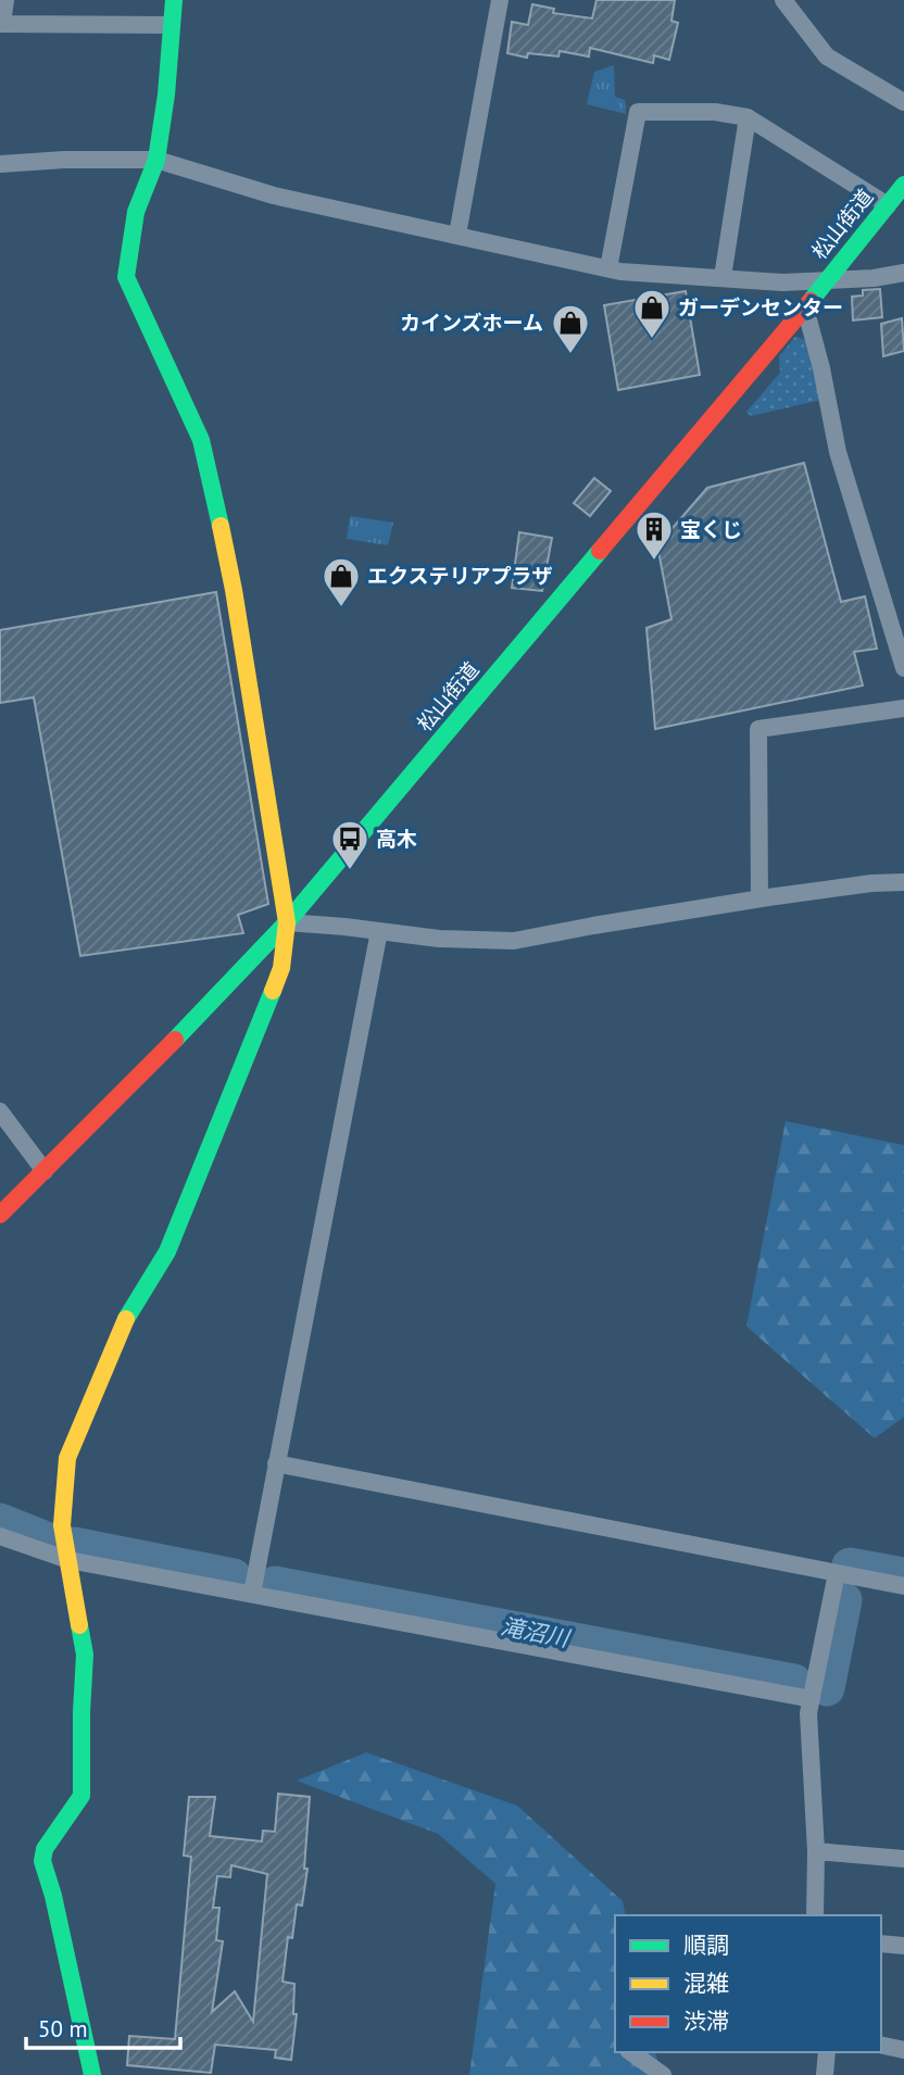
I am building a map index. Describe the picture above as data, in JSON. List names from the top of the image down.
{
  "streets": {
    "street": ["松山街道"]
  },
  "water": ["滝沼川"],
  "places": {
    "shop": ["ガーデンセンター", "カインズホーム", "エクステリアプラザ"],
    "building": ["宝くじ"],
    "bus stop": ["高木"]
  },
  "legend": ["順調", "混雑", "渋滞"],
  "scale_bar": "50 m"
}
